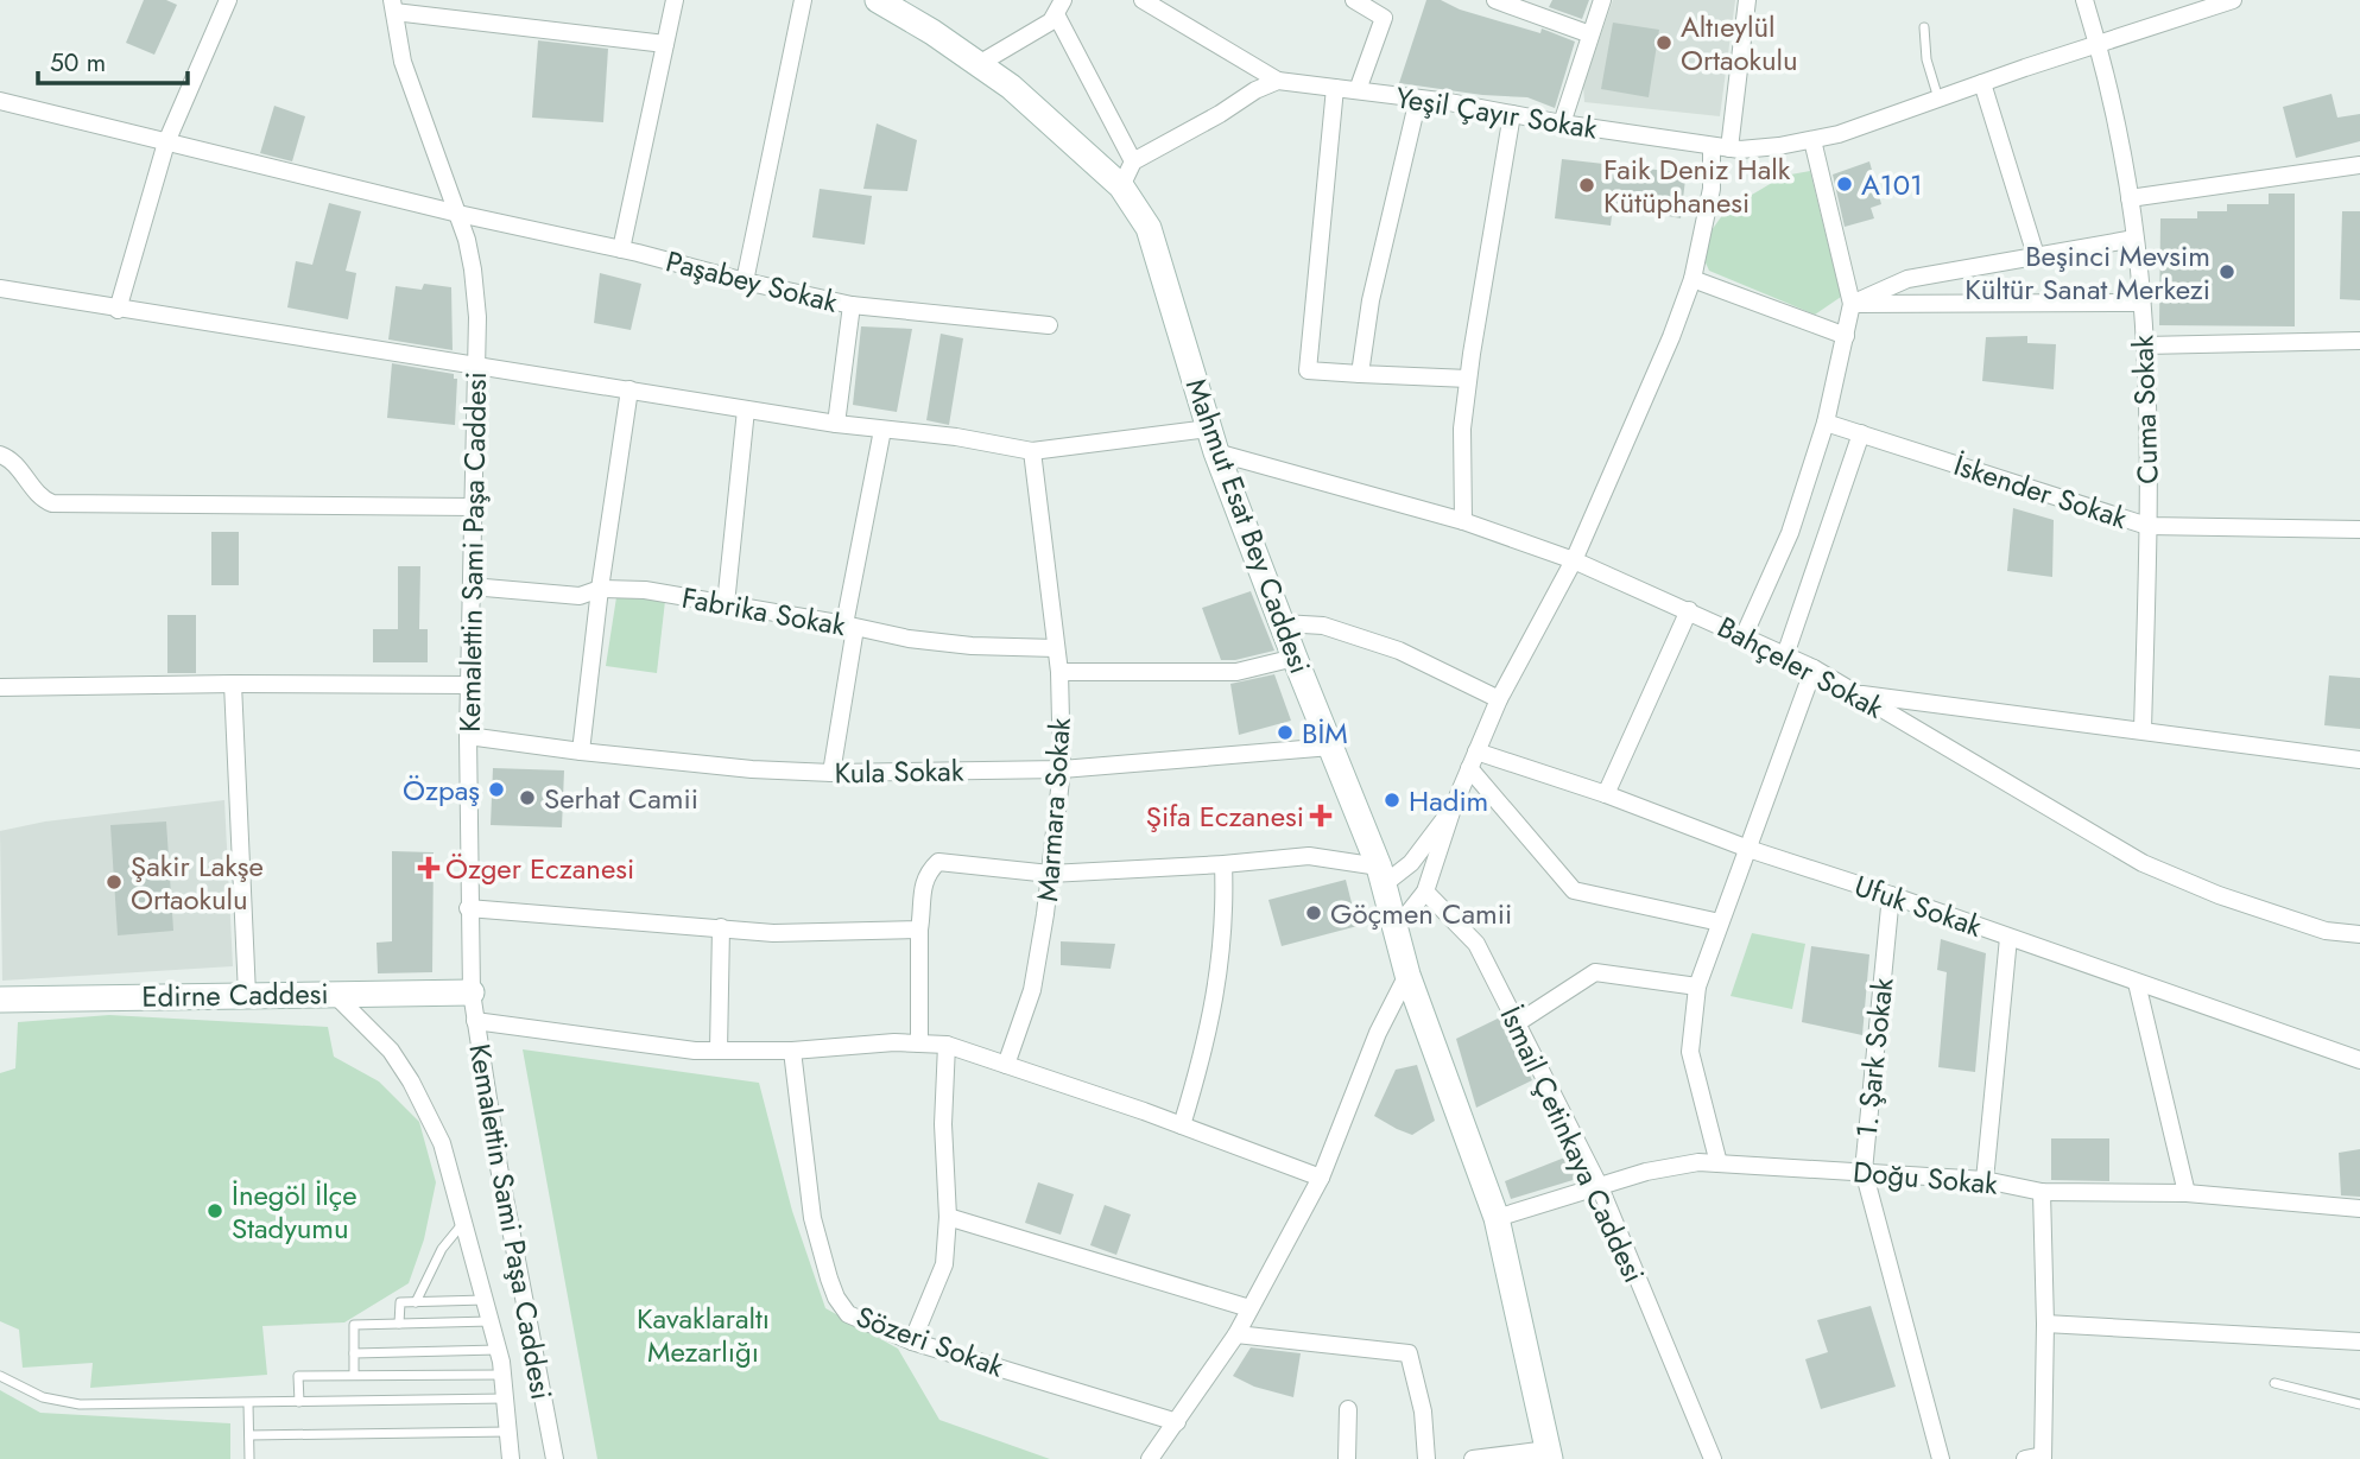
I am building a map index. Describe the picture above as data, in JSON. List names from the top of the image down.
{
  "streets": {
    "street": [
      "Yeşil Çayır Sokak",
      "Paşabey Sokak",
      "Cuma Sokak",
      "İskender Sokak",
      "Mahmut Esat Bey Caddesi",
      "Kemalettin Sami Paşa Caddesi",
      "Fabrika Sokak",
      "Bahçeler Sokak",
      "Kula Sokak",
      "Marmara Sokak",
      "Ufuk Sokak",
      "Edirne Caddesi",
      "1. Şark Sokak",
      "İsmail Çetinkaya Caddesi",
      "Doğu Sokak",
      "Sözeri Sokak"
    ]
  },
  "crossings": [
    ["Yeşil Çayır Sokak", "Cuma Sokak"],
    ["Paşabey Sokak", "Kemalettin Sami Paşa Caddesi"],
    ["Cuma Sokak", "İskender Sokak"],
    ["Mahmut Esat Bey Caddesi", "Bahçeler Sokak"],
    ["Mahmut Esat Bey Caddesi", "Kula Sokak"],
    ["Mahmut Esat Bey Caddesi", "Doğu Sokak"],
    ["Kemalettin Sami Paşa Caddesi", "Fabrika Sokak"],
    ["Kemalettin Sami Paşa Caddesi", "Kula Sokak"],
    ["Kemalettin Sami Paşa Caddesi", "Edirne Caddesi"],
    ["Fabrika Sokak", "Marmara Sokak"],
    ["Kula Sokak", "Marmara Sokak"],
    ["Ufuk Sokak", "1. Şark Sokak"],
    ["1. Şark Sokak", "Doğu Sokak"],
    ["İsmail Çetinkaya Caddesi", "Doğu Sokak"]
  ],
  "parks": ["Kavaklaraltı Mezarlığı"],
  "places": {
    "other": [
      "Altıeylül Ortaokulu",
      "A101",
      "Faik Deniz Halk Kütüphanesi",
      "Beşinci Mevsim Kültür Sanat Merkezi",
      "BİM",
      "Özpaş",
      "Serhat Camii",
      "Hadim",
      "Şakir Lakşe Ortaokulu",
      "Göçmen Camii",
      "İnegöl İlçe Stadyumu"
    ],
    "health": ["Şifa Eczanesi", "Özger Eczanesi"]
  },
  "scale_bar": "50 m"
}
